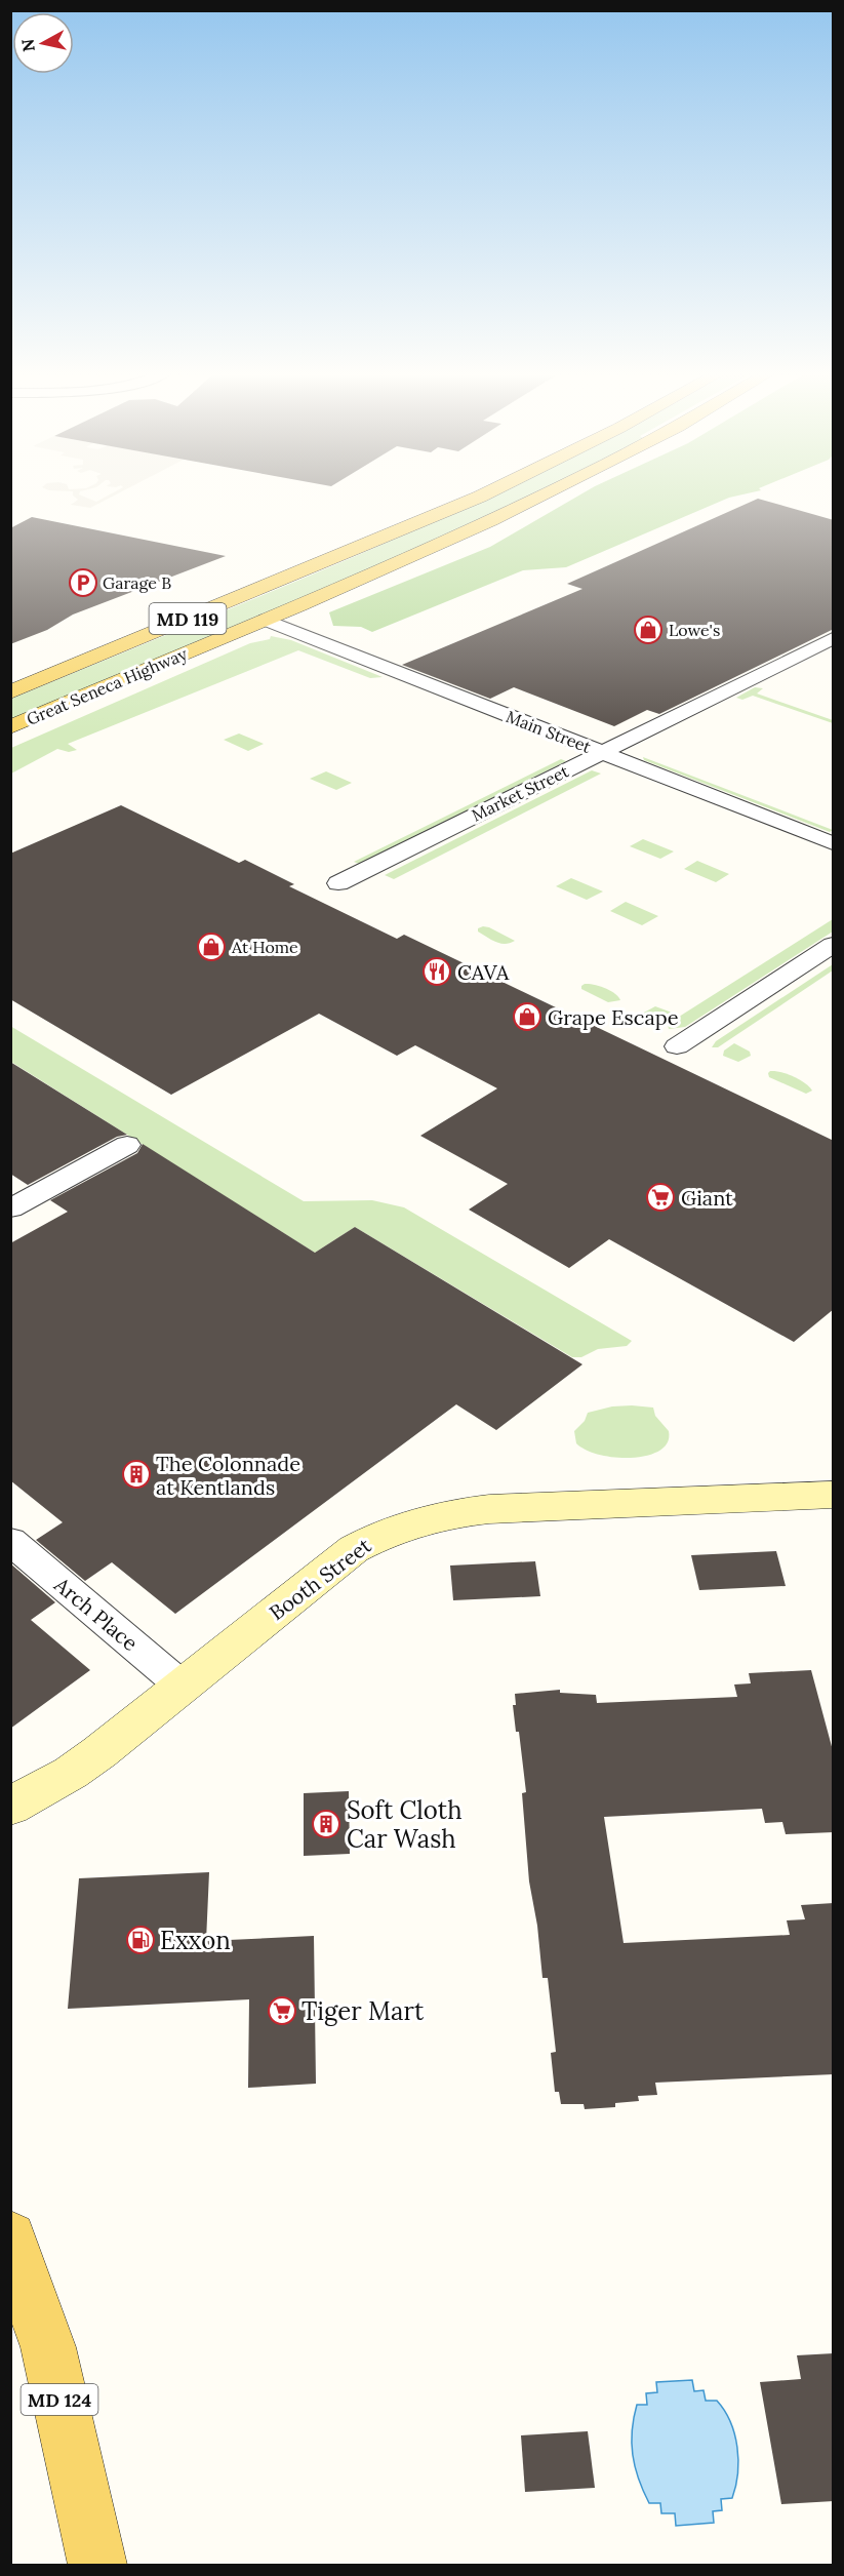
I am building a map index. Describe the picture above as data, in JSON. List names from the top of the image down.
{
  "streets": {
    "main road": ["MD 119", "Great Seneca Highway", "MD 124"],
    "street": [
      "Main Street",
      "Market Street",
      "Booth Street",
      "Arch Place"
    ]
  },
  "crossings": [
    ["Great Seneca Highway", "Main Street"],
    ["Main Street", "Market Street"],
    ["Booth Street", "Arch Place"]
  ],
  "places": {
    "parking": ["Garage B"],
    "shop": ["Lowe's", "At Home", "Grape Escape"],
    "restaurant": ["CAVA"],
    "supermarket": ["Giant", "Tiger Mart"],
    "building": ["The Colonnade at Kentlands", "Soft Cloth Car Wash"],
    "fuel station": ["Exxon"]
  },
  "north": "left"
}
